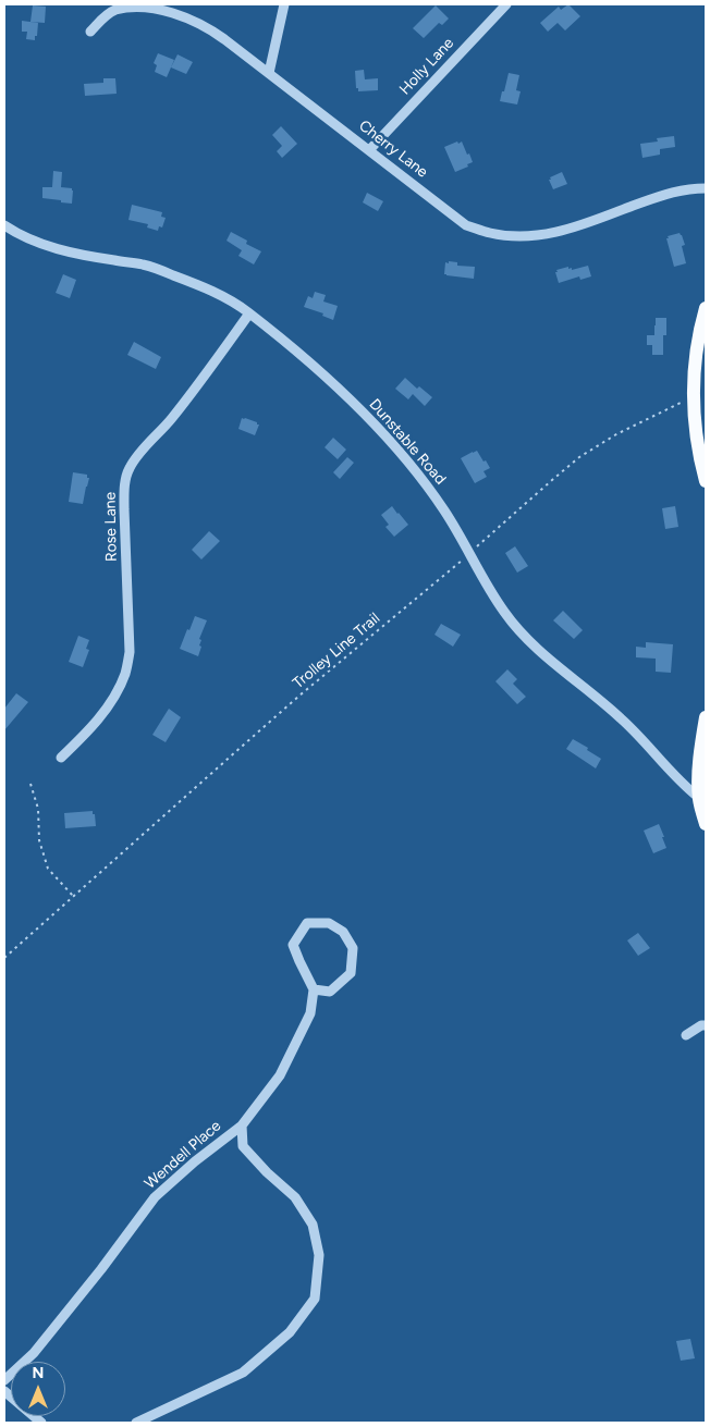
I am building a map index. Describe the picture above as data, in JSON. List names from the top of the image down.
{
  "streets": {
    "street": [
      "Holly Lane",
      "Cherry Lane",
      "Dunstable Road",
      "Rose Lane",
      "Wendell Place"
    ],
    "path": ["Trolley Line Trail"]
  },
  "crossings": [
    ["Holly Lane", "Cherry Lane"],
    ["Dunstable Road", "Rose Lane"],
    ["Dunstable Road", "Trolley Line Trail"]
  ],
  "north": "top"
}
